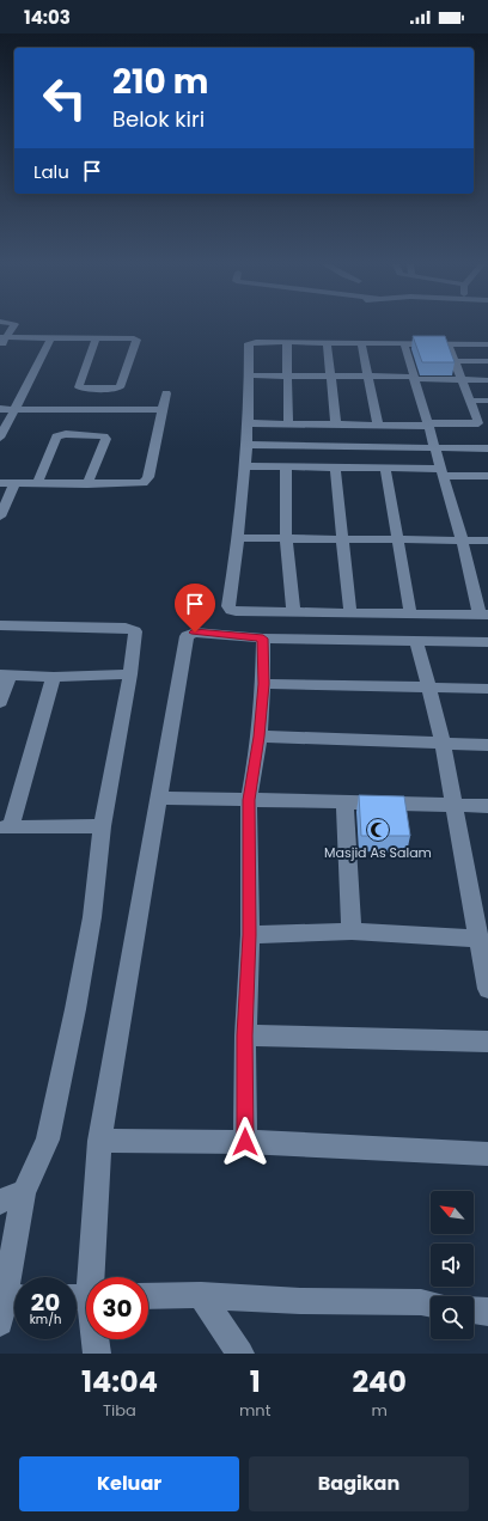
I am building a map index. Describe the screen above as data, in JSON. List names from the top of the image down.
{
  "places": {
    "mosque": ["Masjid As Salam"]
  },
  "north": "top left",
  "page": {
    "status": "14:03",
    "turn": ["210 m", "Belok kiri"],
    "then": "Lalu",
    "speed": "20 km/h",
    "limit": "30",
    "eta": [
      "14:04",
      "Tiba",
      "1",
      "mnt",
      "240",
      "m"
    ],
    "buttons": ["Keluar", "Bagikan"]
  }
}
